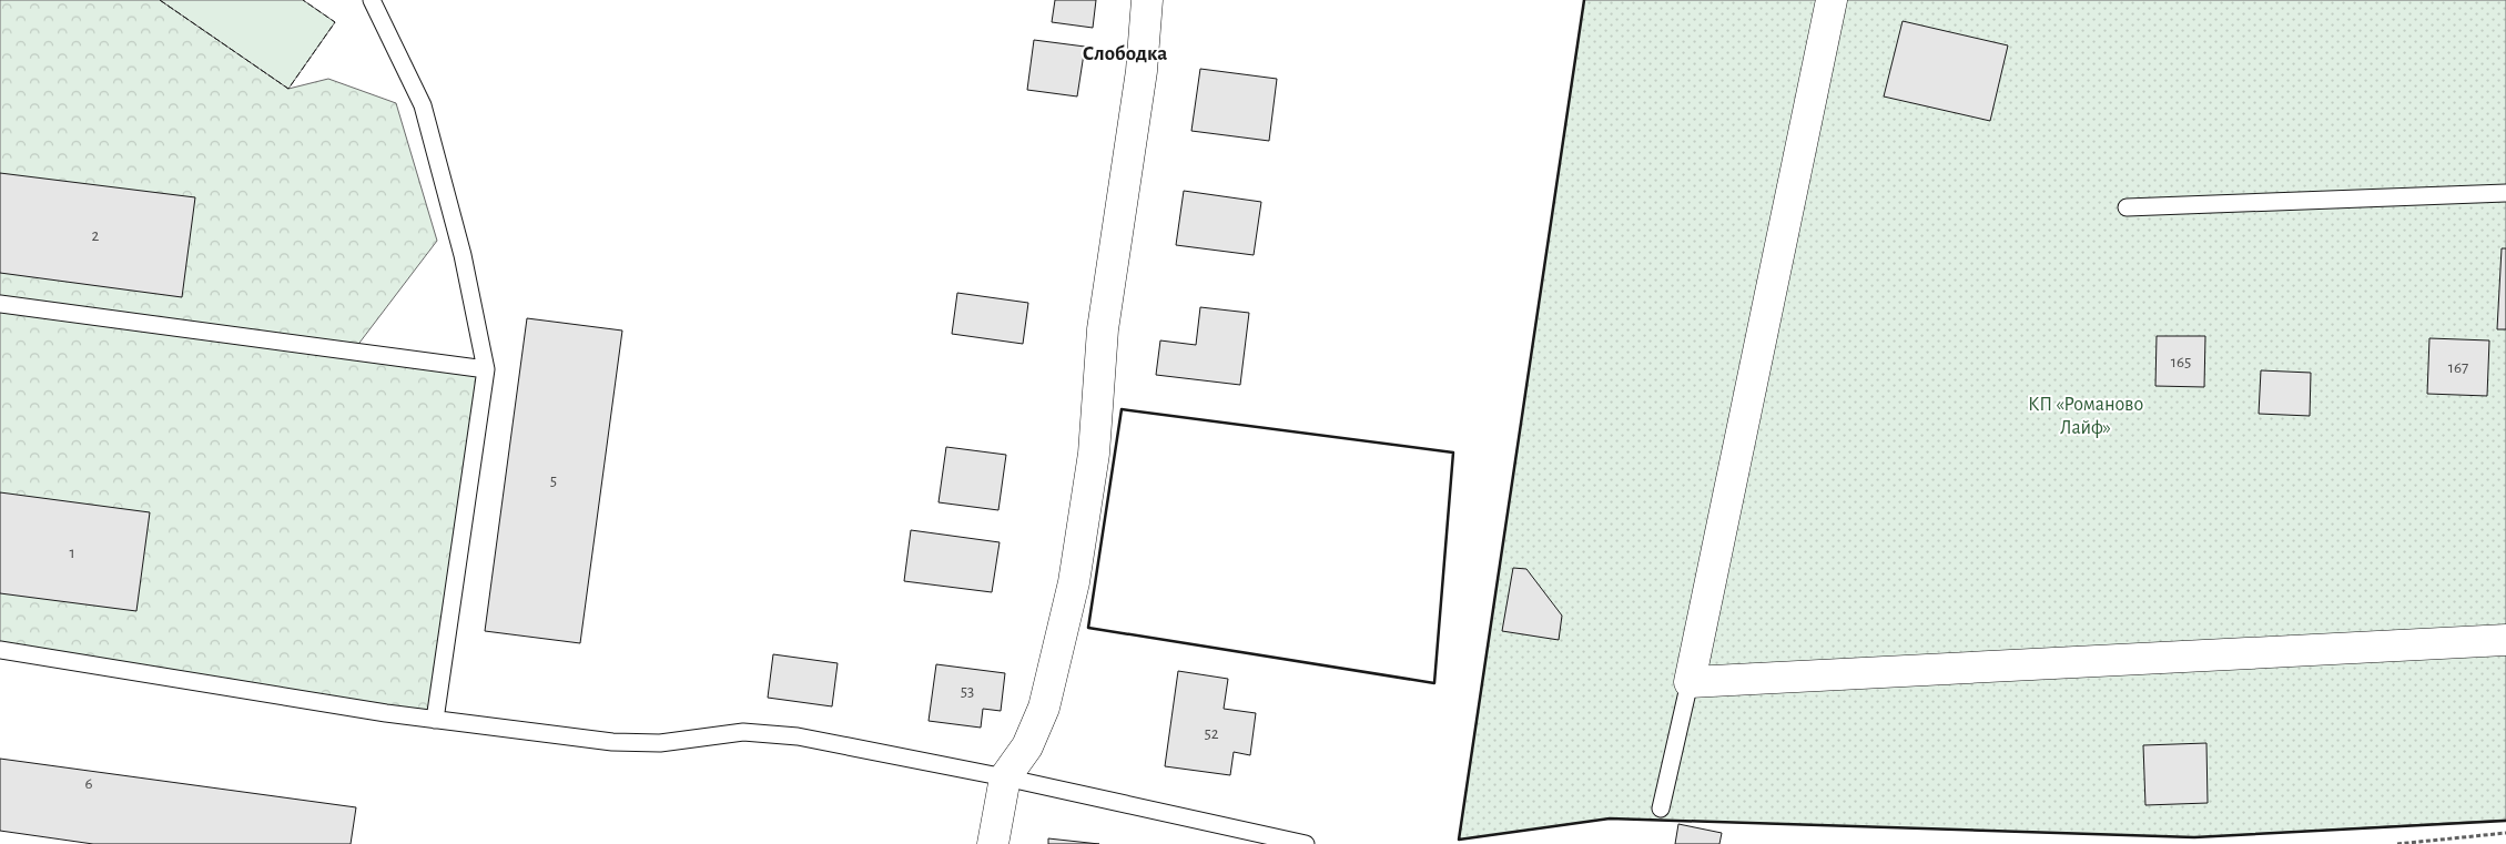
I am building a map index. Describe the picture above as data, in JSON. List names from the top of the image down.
{
  "districts": ["Слободка"],
  "parks": ["КП «Романово Лайф»"],
  "house_numbers": [
    "2",
    "165",
    "167",
    "5",
    "1",
    "53",
    "52",
    "6"
  ]
}
